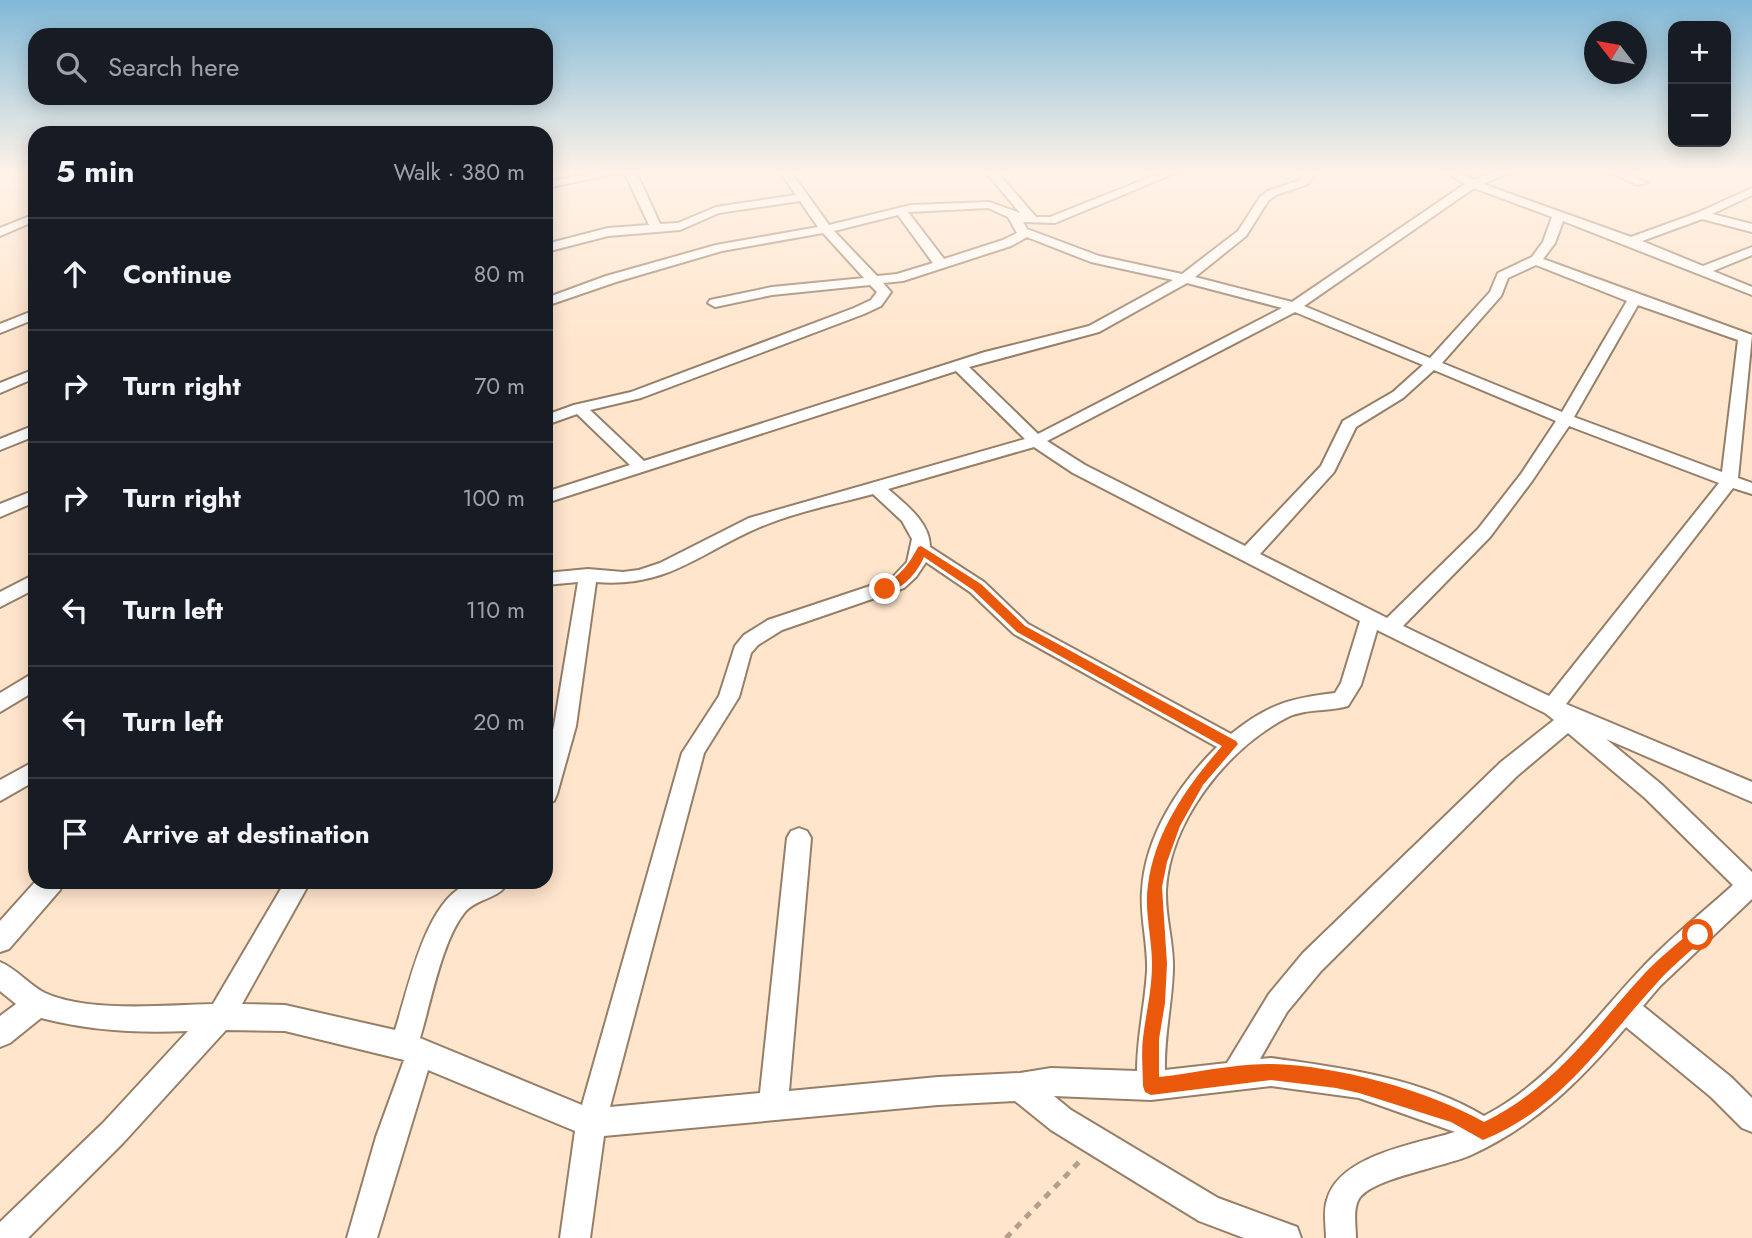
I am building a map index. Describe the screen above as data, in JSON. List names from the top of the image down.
{
  "north": "top left",
  "page": {
    "map_buttons": ["+", "−"],
    "search": "Search here",
    "heading": ["5 min", "Walk · 380 m"],
    "list": [
      ["Continue", "80 m"],
      ["Turn right", "70 m"],
      ["Turn right", "100 m"],
      ["Turn left", "110 m"],
      ["Turn left", "20 m"],
      "Arrive at destination"
    ]
  }
}
